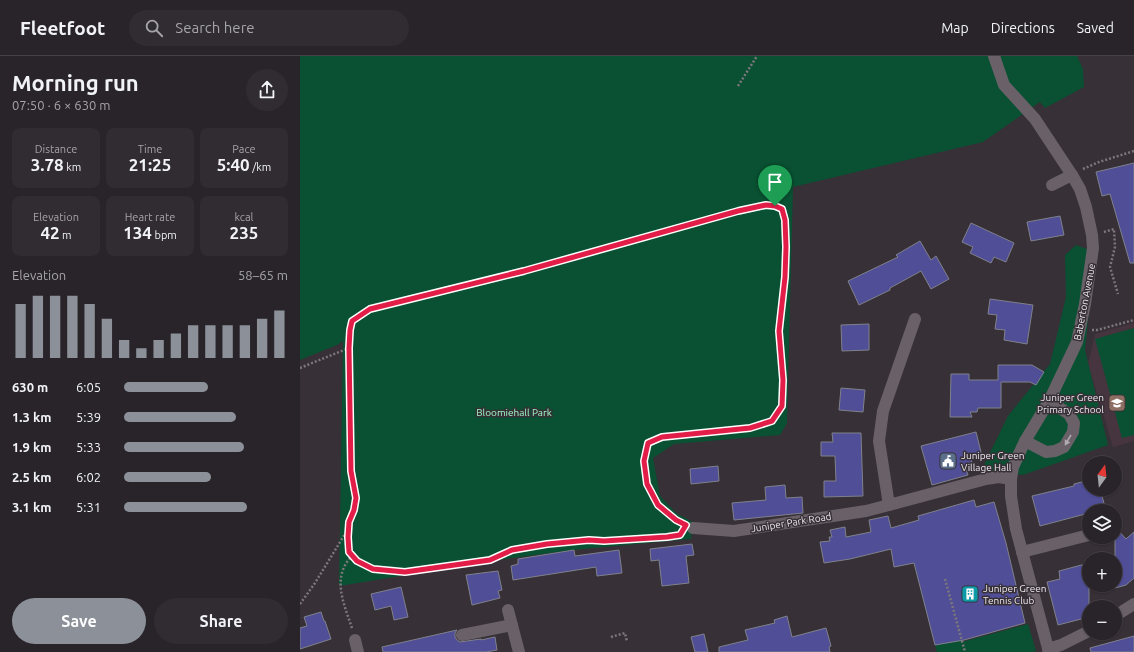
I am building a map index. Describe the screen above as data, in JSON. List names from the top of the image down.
{
  "streets": {
    "street": ["Baberton Avenue", "Juniper Park Road"]
  },
  "crossings": [
    ["Baberton Avenue", "Juniper Park Road"]
  ],
  "parks": ["Bloomiehall Park"],
  "places": {
    "school or university": ["Juniper Green Primary School"],
    "public building": ["Juniper Green Village Hall"],
    "building": ["Juniper Green Tennis Club"]
  },
  "north": "top",
  "page": {
    "header": "Fleetfoot",
    "search": "Search here",
    "nav": ["Map", "Directions", "Saved"],
    "heading": ["Morning run", "07:50 · 6 × 630 m"],
    "stats": [
      ["Distance", "3.78 km"],
      ["Time", "21:25"],
      ["Pace", "5:40 /km"],
      ["Elevation", "42 m"],
      ["Heart rate", "134 bpm"],
      ["kcal", "235"]
    ],
    "chart": ["Elevation", "58–65 m"],
    "list": [
      {
        "name": "630 m",
        "note": "6:05"
      },
      {
        "name": "1.3 km",
        "note": "5:39"
      },
      {
        "name": "1.9 km",
        "note": "5:33"
      },
      {
        "name": "2.5 km",
        "note": "6:02"
      },
      {
        "name": "3.1 km",
        "note": "5:31"
      }
    ],
    "map_buttons": ["+", "−"],
    "buttons": ["Save", "Share"]
  }
}
